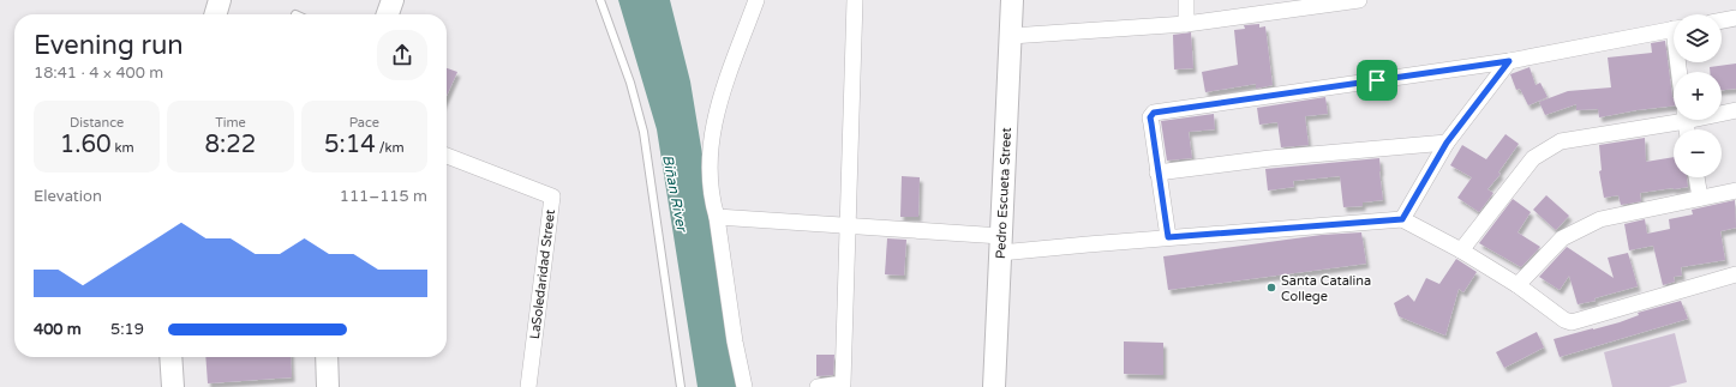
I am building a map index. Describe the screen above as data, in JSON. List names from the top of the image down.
{
  "streets": {
    "street": ["Pedro Escueta Street", "LaSoledaridad Street"]
  },
  "water": ["Biñan River"],
  "places": ["Santa Catalina College"],
  "page": {
    "map_buttons": ["+", "−"],
    "heading": ["Evening run", "18:41 · 4 × 400 m"],
    "stats": [
      ["Distance", "1.60 km"],
      ["Time", "8:22"],
      ["Pace", "5:14 /km"]
    ],
    "chart": ["Elevation", "111–115 m"],
    "list": [
      {
        "name": "400 m",
        "note": "5:19"
      }
    ]
  }
}
